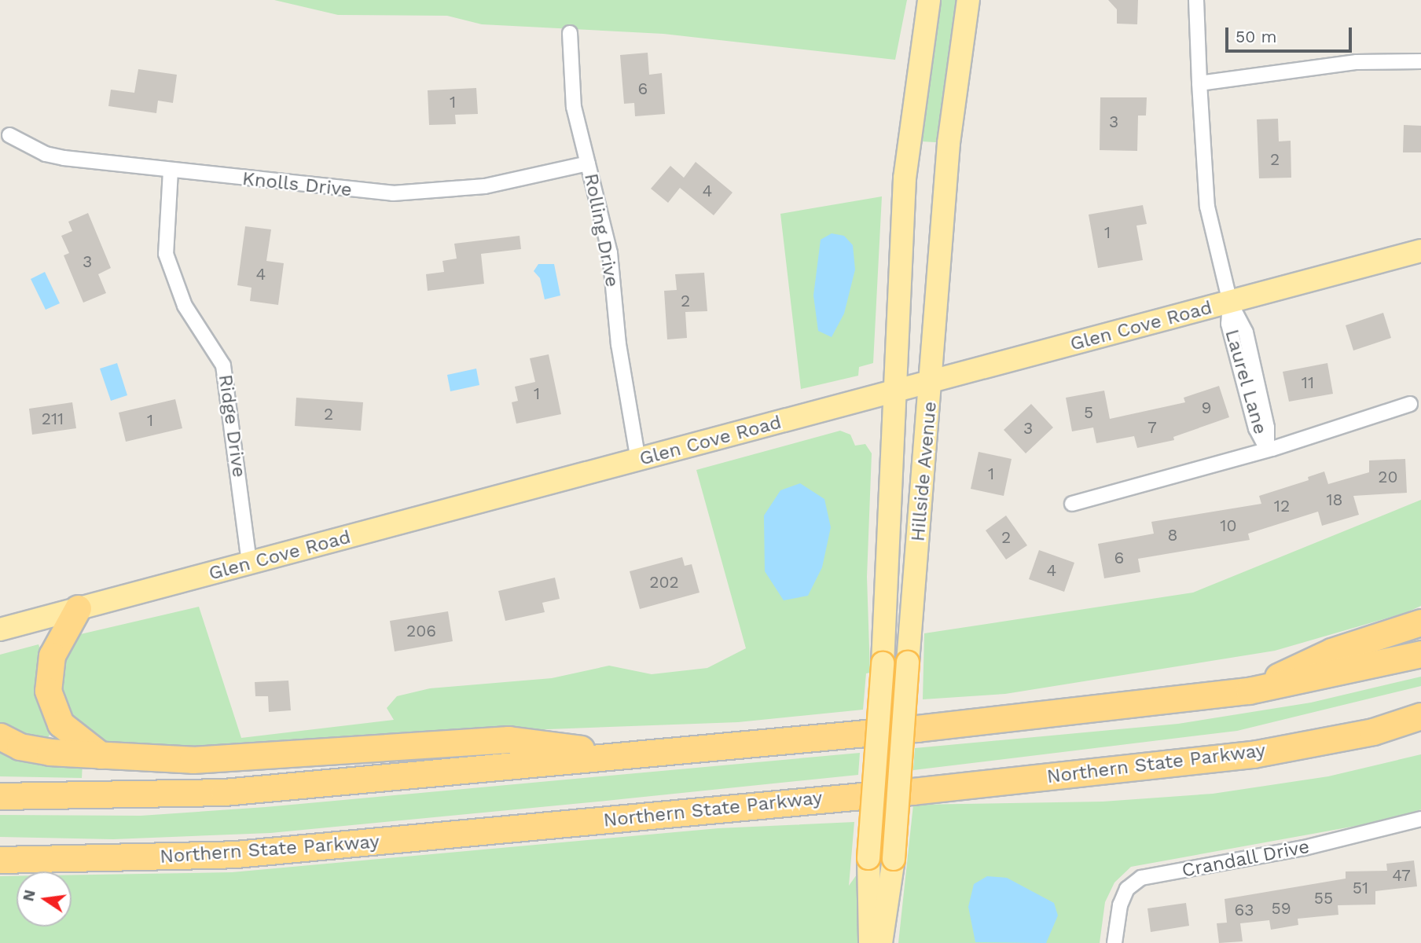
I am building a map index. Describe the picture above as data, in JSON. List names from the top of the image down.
{
  "streets": {
    "highway": ["Northern State Parkway"],
    "main road": ["Glen Cove Road", "Hillside Avenue"],
    "street": [
      "Knolls Drive",
      "Rolling Drive",
      "Laurel Lane",
      "Ridge Drive",
      "Crandall Drive"
    ]
  },
  "crossings": [
    ["Knolls Drive", "Rolling Drive"],
    ["Knolls Drive", "Ridge Drive"],
    ["Rolling Drive", "Glen Cove Road"],
    ["Glen Cove Road", "Laurel Lane"],
    ["Glen Cove Road", "Ridge Drive"],
    ["Glen Cove Road", "Hillside Avenue"]
  ],
  "house_numbers": [
    "6",
    "1",
    "3",
    "2",
    "4",
    "1",
    "3",
    "4",
    "2",
    "11",
    "1",
    "9",
    "5",
    "2",
    "211",
    "1",
    "7",
    "3",
    "1",
    "20",
    "18",
    "12",
    "10",
    "8",
    "2",
    "6",
    "4",
    "202",
    "206",
    "47",
    "51",
    "55",
    "59",
    "63"
  ],
  "scale_bar": "50 m",
  "north": "left"
}
